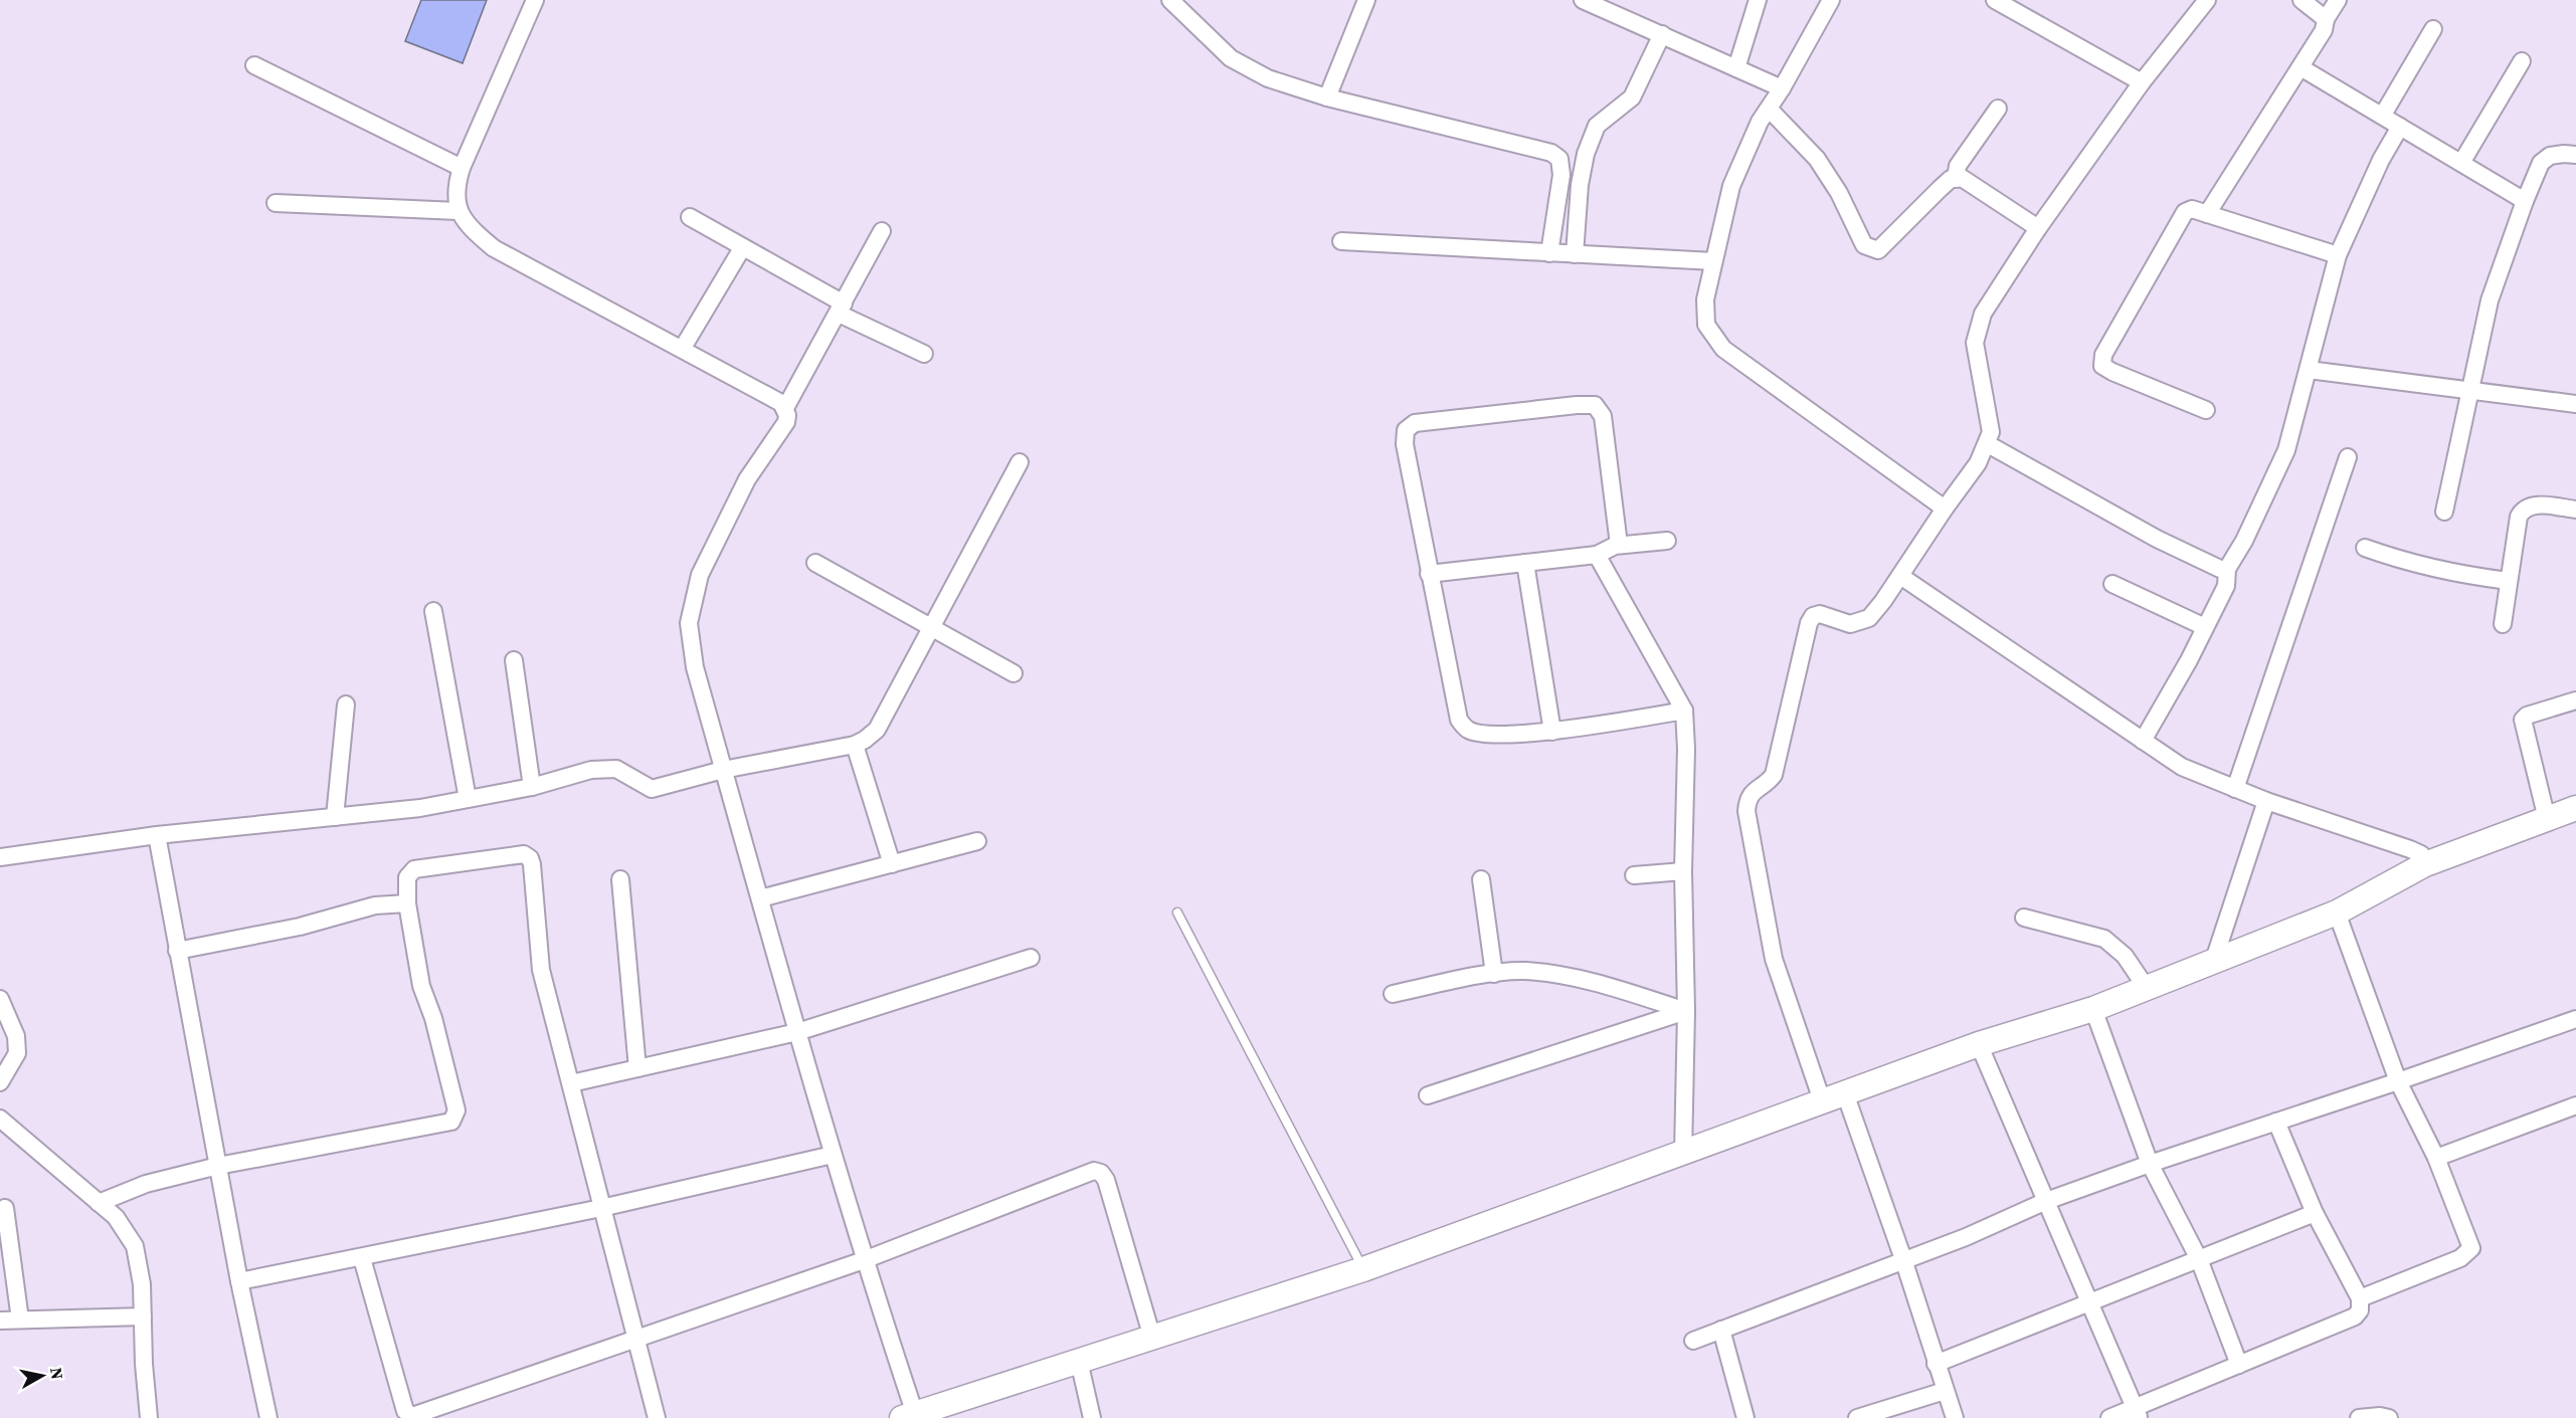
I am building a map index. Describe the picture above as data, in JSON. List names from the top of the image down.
{
  "north": "right"
}
